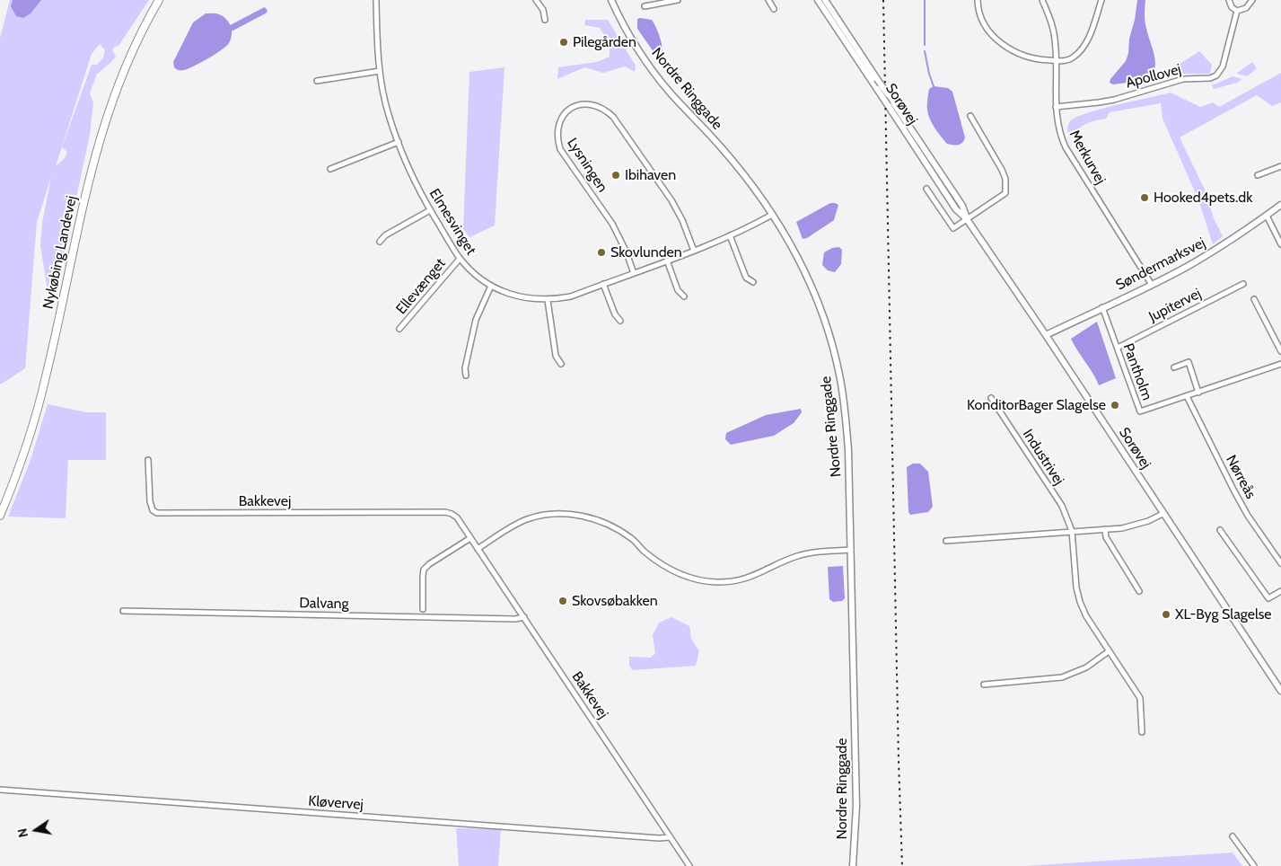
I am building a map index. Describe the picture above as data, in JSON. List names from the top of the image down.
{
  "streets": {
    "main road": ["Nykøbing Landevej"],
    "street": [
      "Apollovej",
      "Nordre Ringgade",
      "Sorøvej",
      "Merkurvej",
      "Lysningen",
      "Elmesvinget",
      "Søndermarksvej",
      "Ellevænget",
      "Jupitervej",
      "Pantholm",
      "Industrivej",
      "Nørreås",
      "Bakkevej",
      "Dalvang",
      "Kløvervej"
    ]
  },
  "crossings": [
    ["Apollovej", "Merkurvej"],
    ["Nordre Ringgade", "Elmesvinget"],
    ["Sorøvej", "Søndermarksvej"],
    ["Merkurvej", "Søndermarksvej"],
    ["Lysningen", "Elmesvinget"],
    ["Elmesvinget", "Ellevænget"],
    ["Søndermarksvej", "Pantholm"],
    ["Jupitervej", "Pantholm"],
    ["Pantholm", "Nørreås"],
    ["Bakkevej", "Dalvang"],
    ["Bakkevej", "Kløvervej"]
  ],
  "places": [
    "Pilegården",
    "Ibihaven",
    "Hooked4pets.dk",
    "Skovlunden",
    "KonditorBager Slagelse",
    "Skovsøbakken",
    "XL-Byg Slagelse"
  ],
  "north": "left"
}
